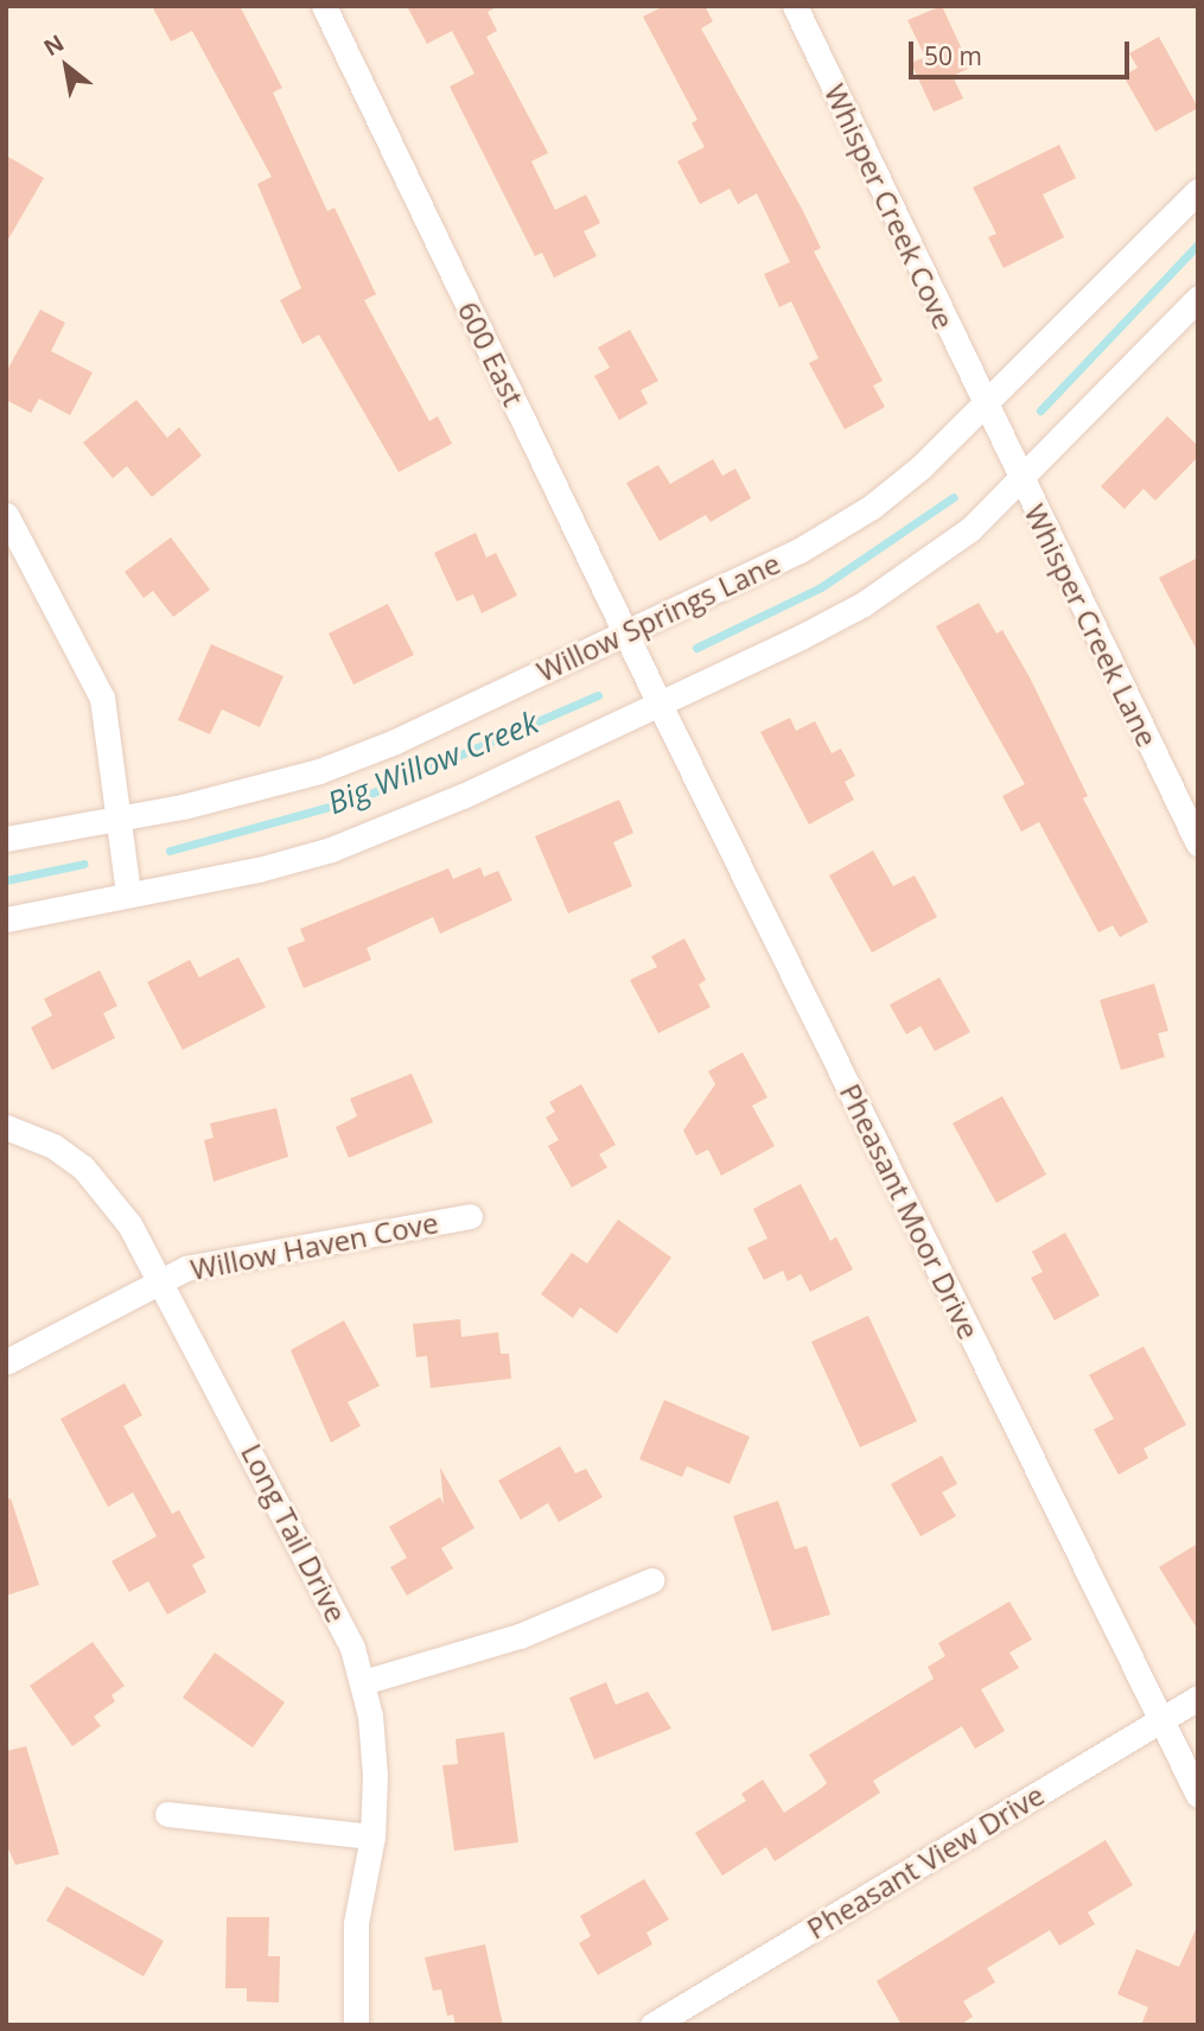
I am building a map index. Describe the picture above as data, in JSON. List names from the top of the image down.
{
  "streets": {
    "street": [
      "Whisper Creek Cove",
      "600 East",
      "Willow Springs Lane",
      "Whisper Creek Lane",
      "Pheasant Moor Drive",
      "Willow Haven Cove",
      "Long Tail Drive",
      "Pheasant View Drive"
    ]
  },
  "crossings": [
    ["Whisper Creek Cove", "Willow Springs Lane"],
    ["Whisper Creek Cove", "Whisper Creek Lane"],
    ["600 East", "Willow Springs Lane"],
    ["600 East", "Pheasant Moor Drive"],
    ["Willow Springs Lane", "Whisper Creek Lane"],
    ["Pheasant Moor Drive", "Pheasant View Drive"],
    ["Willow Haven Cove", "Long Tail Drive"]
  ],
  "water": ["Big Willow Creek"],
  "scale_bar": "50 m",
  "north": "top left"
}
